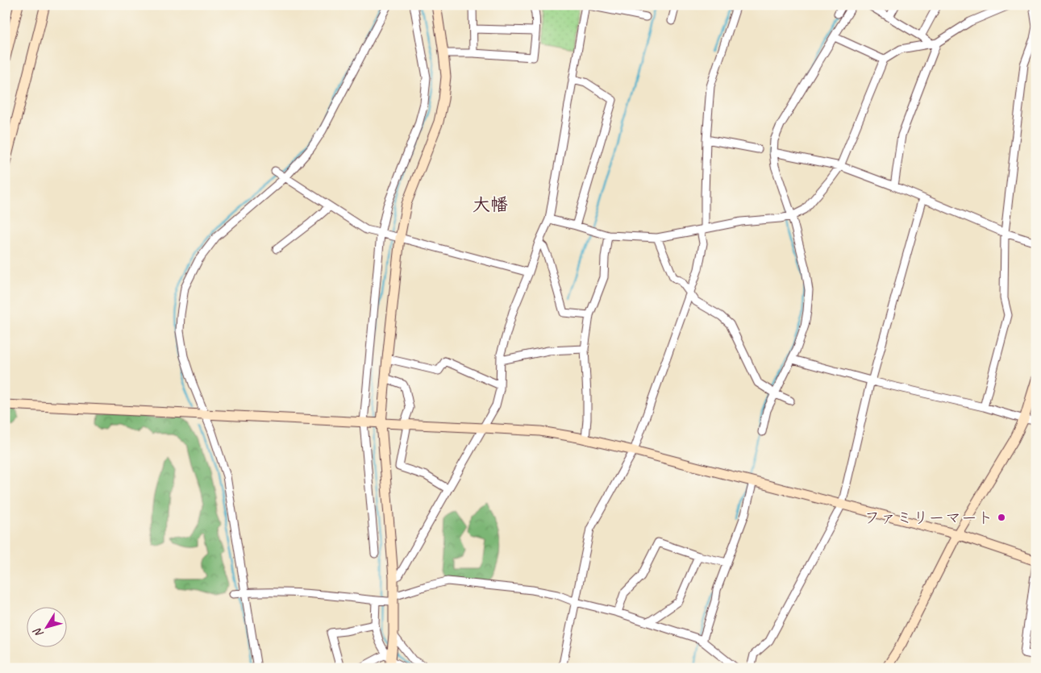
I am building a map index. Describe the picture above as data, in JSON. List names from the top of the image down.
{
  "districts": ["大幡"],
  "places": ["ファミリーマート"],
  "north": "bottom left"
}
